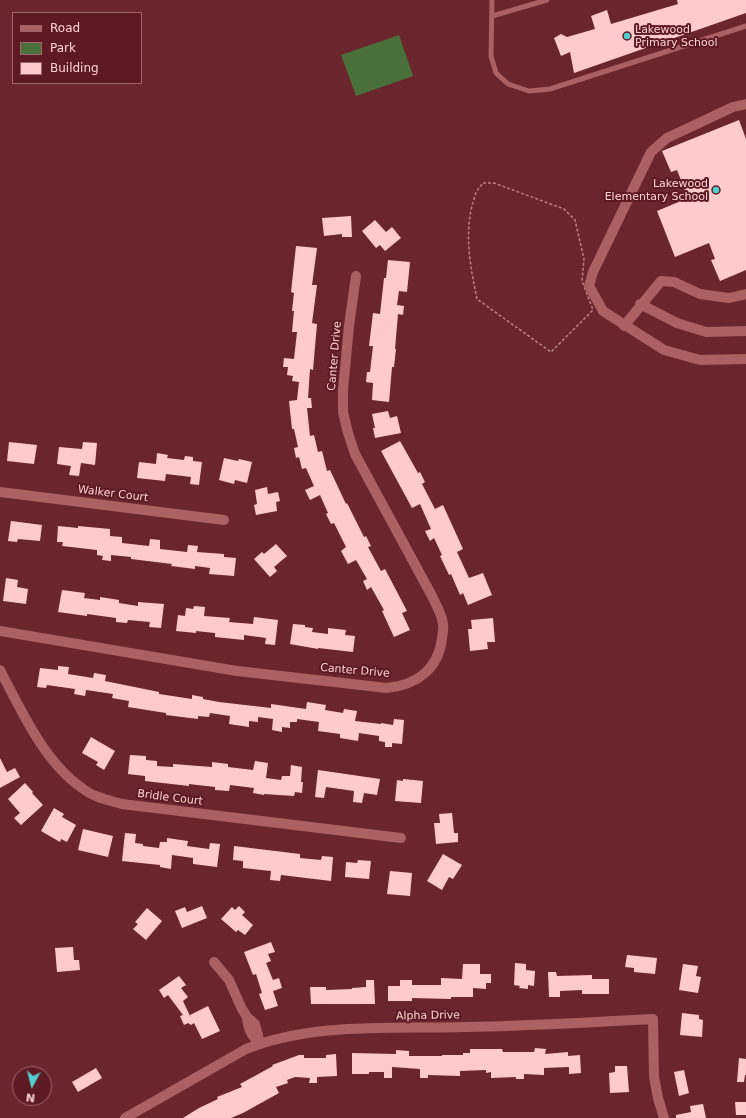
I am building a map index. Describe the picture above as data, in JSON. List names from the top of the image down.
{
  "streets": {
    "street": [
      "Canter Drive",
      "Walker Court",
      "Bridle Court",
      "Alpha Drive"
    ]
  },
  "places": ["Lakewood Primary School", "Lakewood Elementary School"],
  "legend": ["Road", "Park", "Building"],
  "north": "bottom"
}
